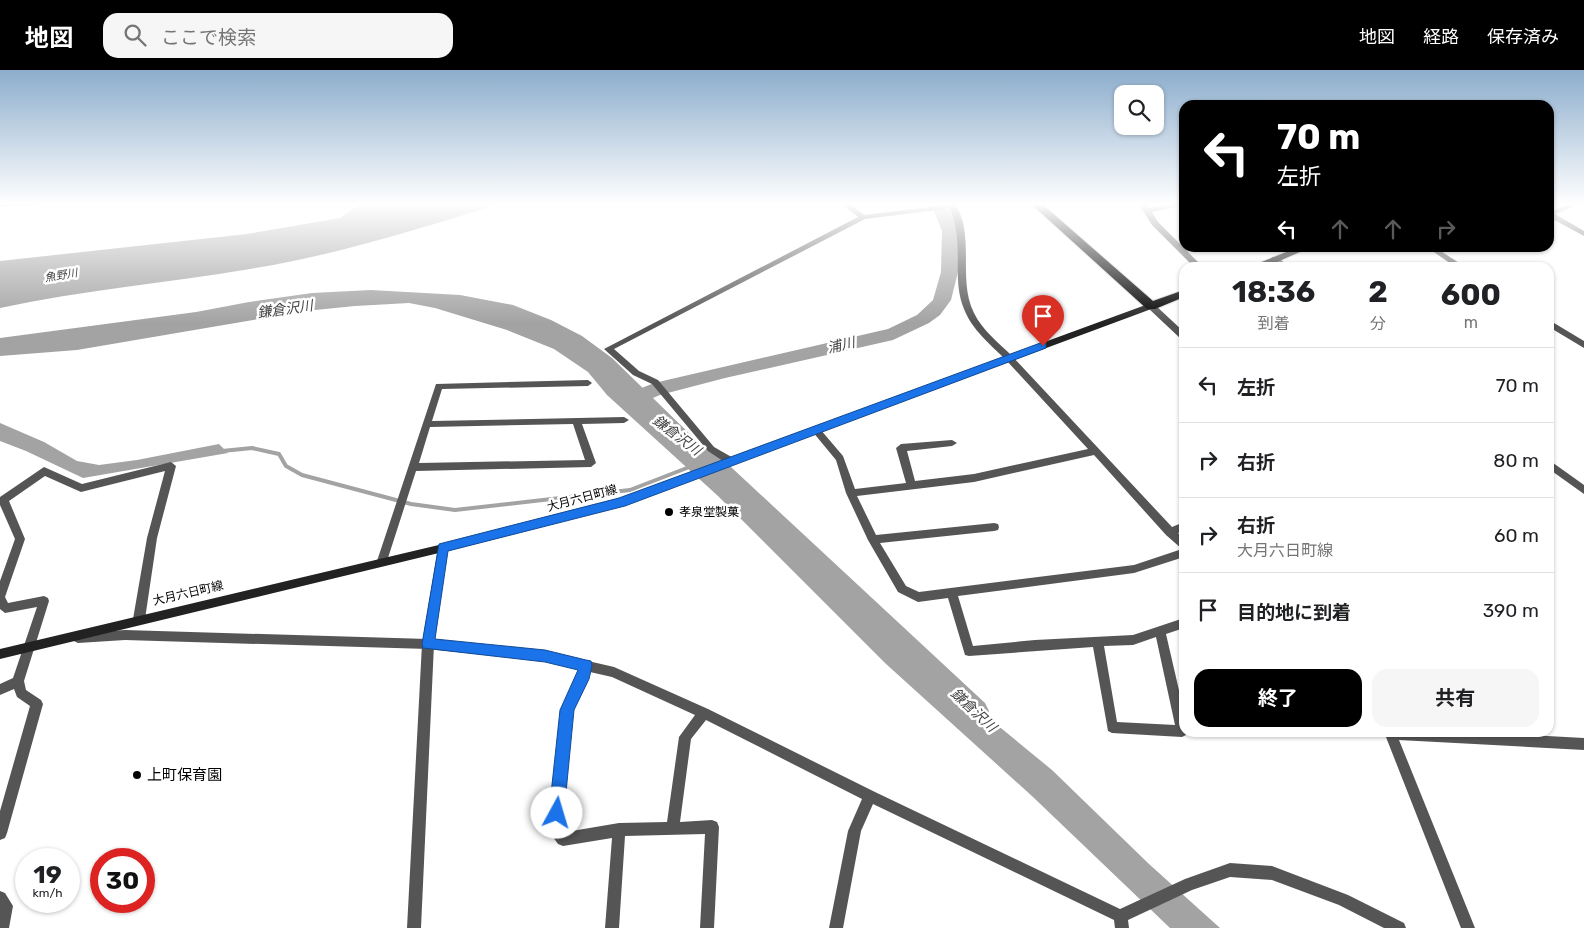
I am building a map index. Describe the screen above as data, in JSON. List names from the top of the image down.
{
  "streets": {
    "main road": ["大月六日町線"]
  },
  "water": ["魚野川", "鎌倉沢川", "浦川"],
  "places": ["孝泉堂製菓", "上町保育園"],
  "page": {
    "header": "地図",
    "search": "ここで検索",
    "nav": ["地図", "経路", "保存済み"],
    "turn": ["70 m", "左折"],
    "eta": [
      "18:36",
      "到着",
      "2",
      "分",
      "600",
      "m"
    ],
    "list": [
      {
        "name": "左折",
        "value": "70 m"
      },
      {
        "name": "右折",
        "value": "80 m"
      },
      {
        "name": "右折",
        "note": "大月六日町線",
        "value": "60 m"
      },
      {
        "name": "目的地に到着",
        "value": "390 m"
      }
    ],
    "buttons": ["終了", "共有"],
    "speed": "19 km/h",
    "limit": "30"
  }
}
